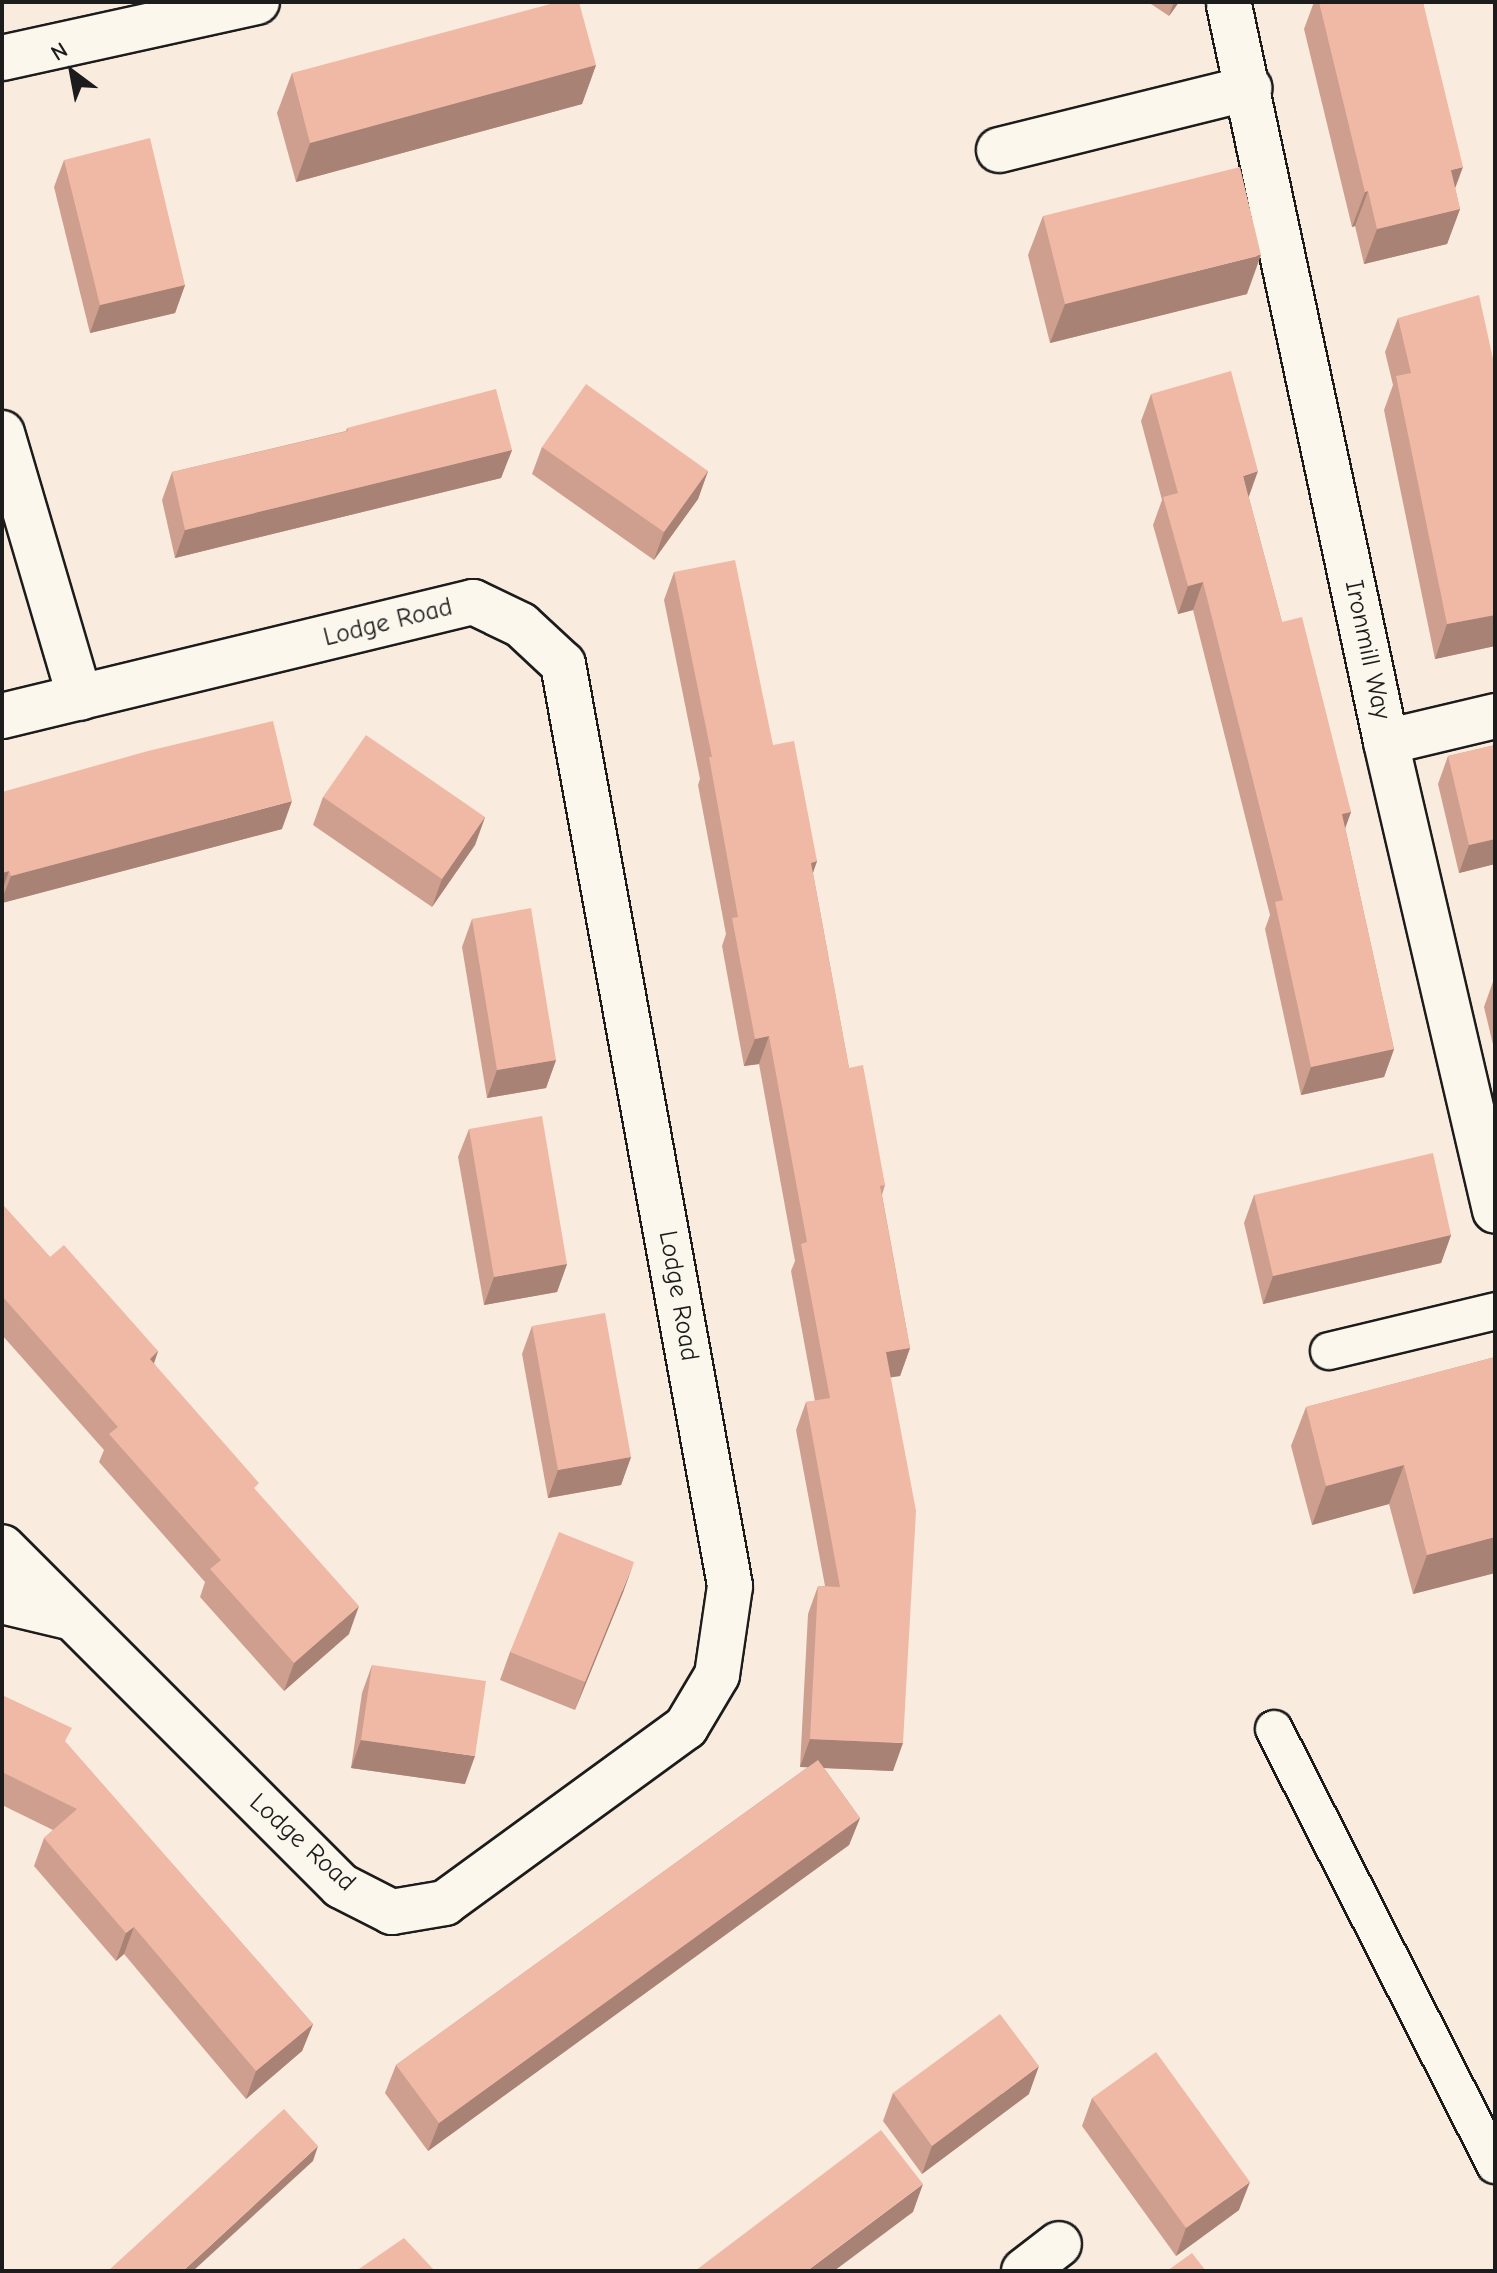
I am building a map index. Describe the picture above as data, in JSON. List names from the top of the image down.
{
  "streets": {
    "street": ["Lodge Road", "Ironmill Way"]
  },
  "north": "top left"
}
